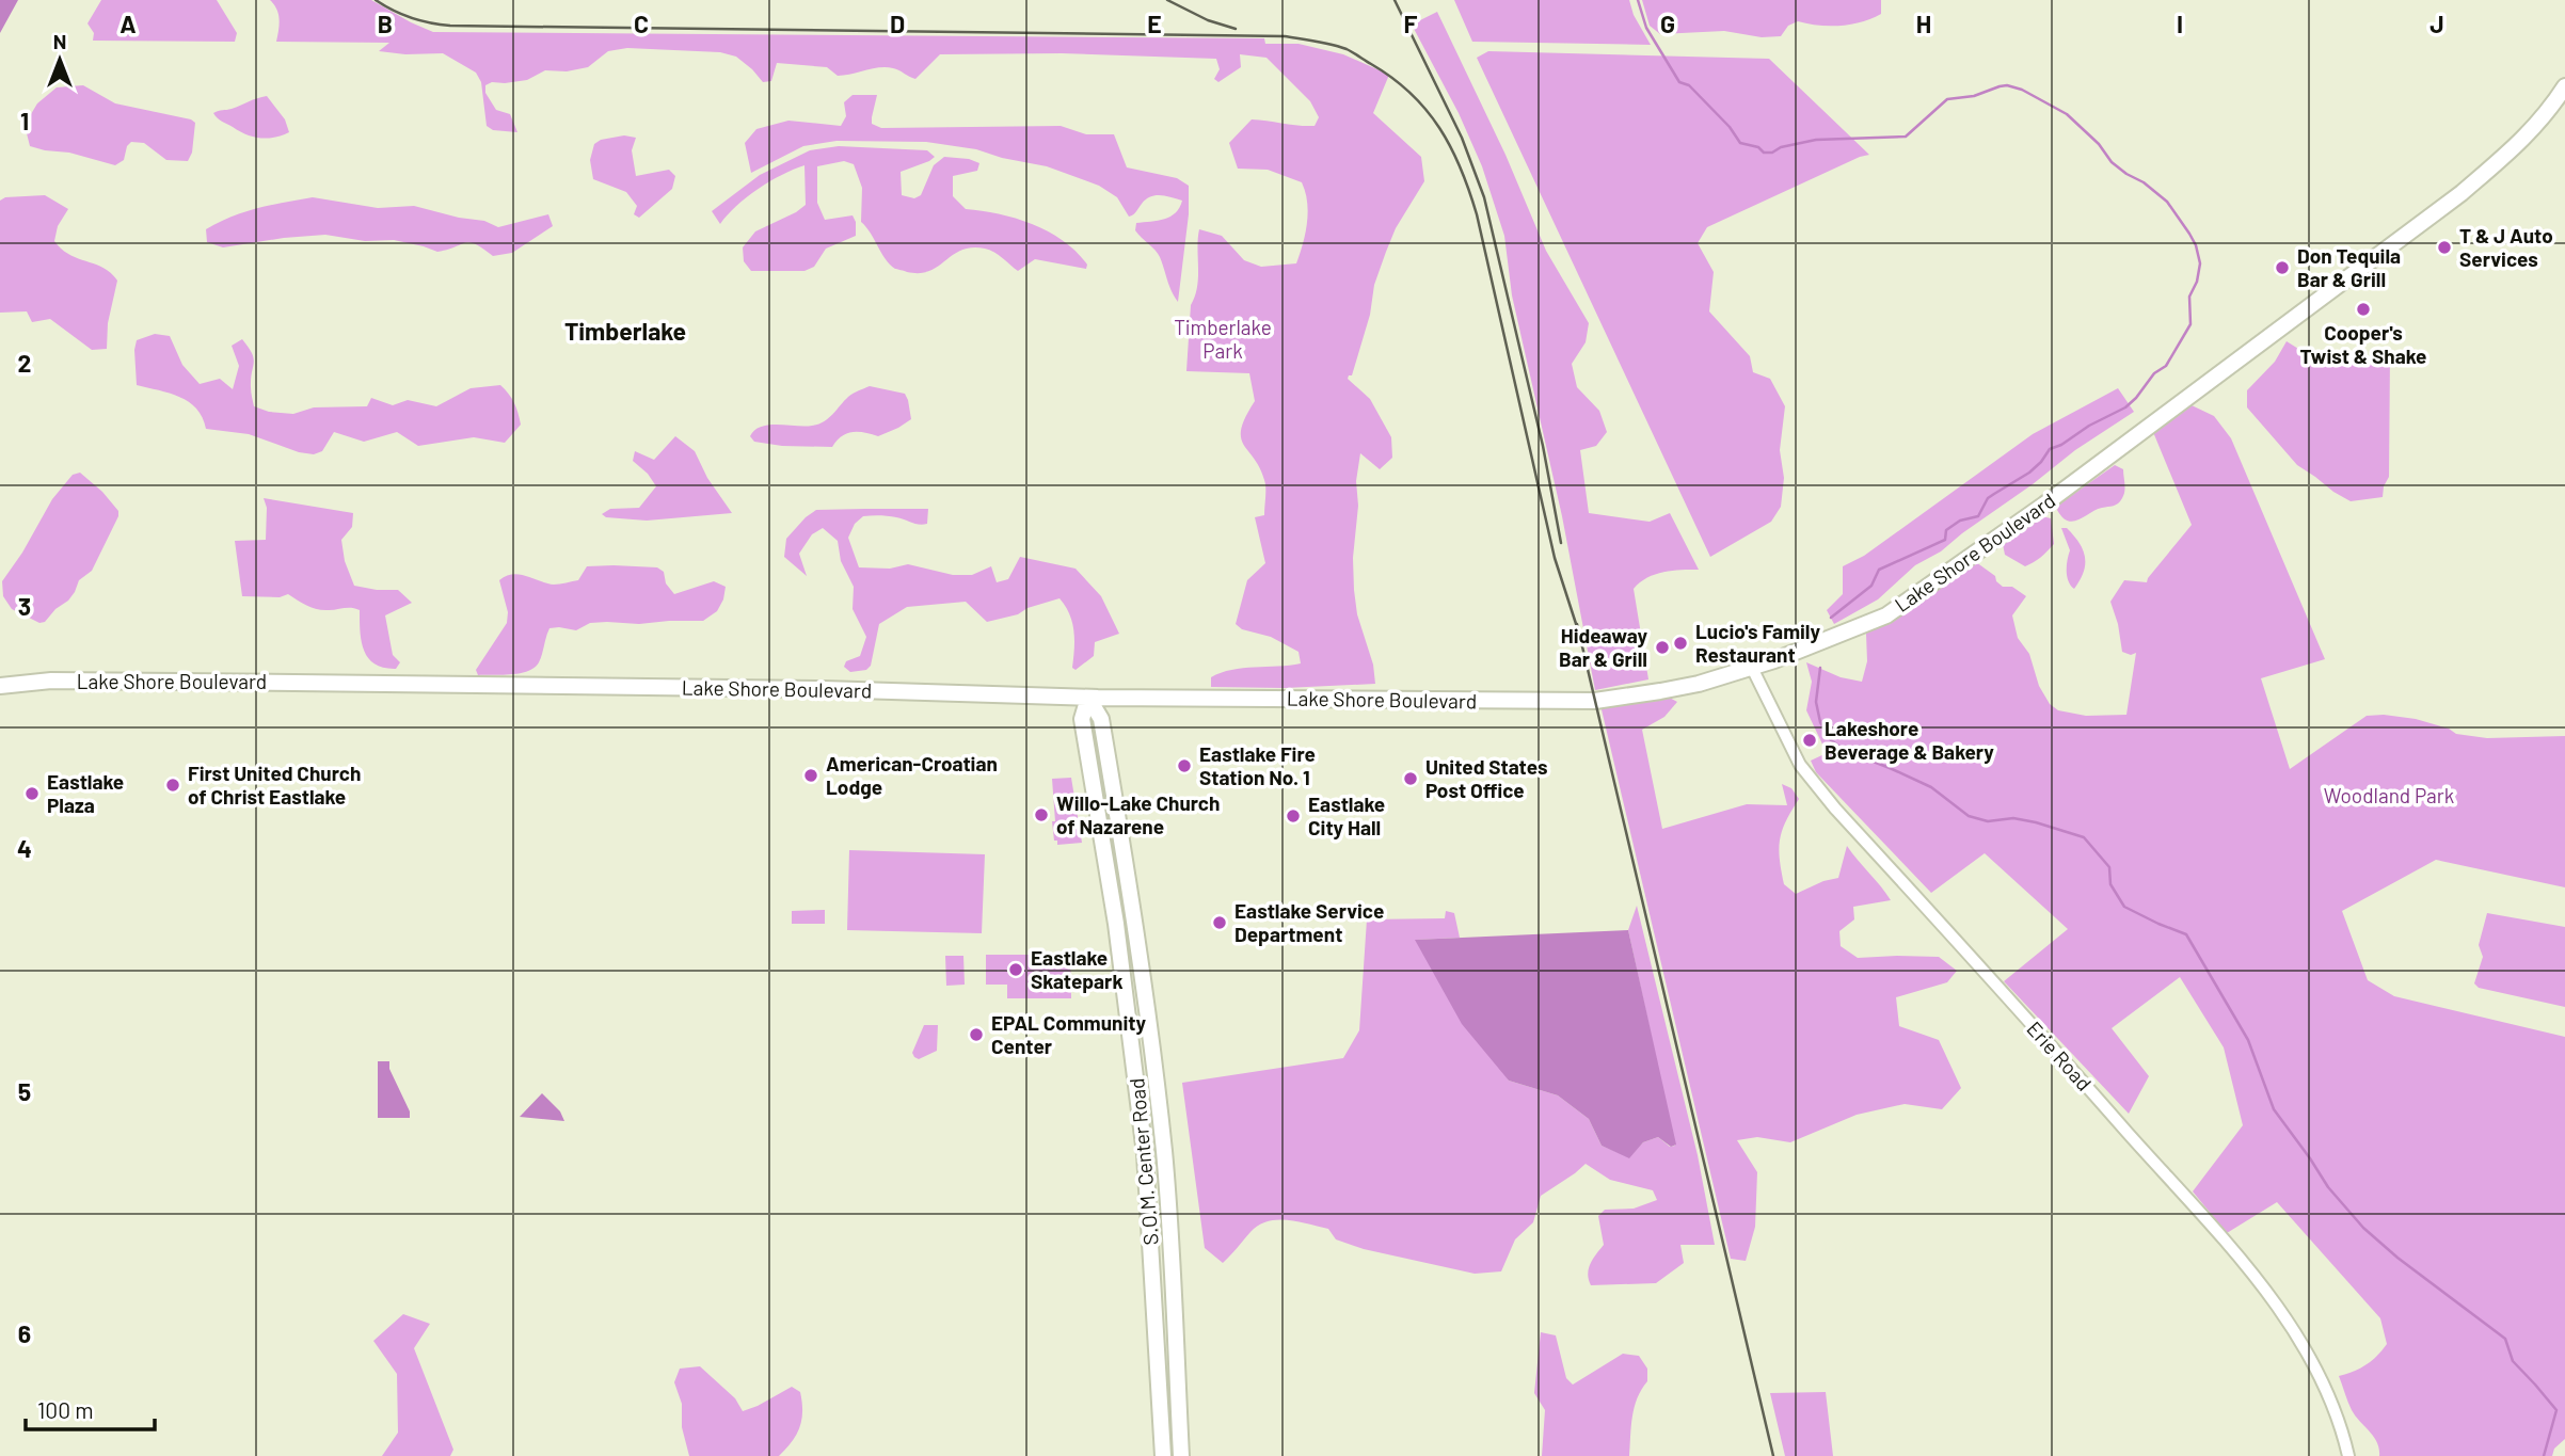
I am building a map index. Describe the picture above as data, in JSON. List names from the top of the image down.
{
  "streets": {
    "main road": ["Lake Shore Boulevard", "S.O.M. Center Road"],
    "street": ["Erie Road"]
  },
  "crossings": [
    ["Lake Shore Boulevard", "Erie Road"],
    ["Lake Shore Boulevard", "S.O.M. Center Road"]
  ],
  "districts": ["Timberlake"],
  "parks": ["Timberlake Park", "Woodland Park"],
  "places": [
    "T & J Auto Services",
    "Don Tequila Bar & Grill",
    "Cooper's Twist & Shake",
    "Lucio's Family Restaurant",
    "Hideaway Bar & Grill",
    "Lakeshore Beverage & Bakery",
    "Eastlake Fire Station No. 1",
    "American-Croatian Lodge",
    "United States Post Office",
    "First United Church of Christ Eastlake",
    "Eastlake Plaza",
    "Willo-Lake Church of Nazarene",
    "Eastlake City Hall",
    "Eastlake Service Department",
    "Eastlake Skatepark",
    "EPAL Community Center"
  ],
  "scale_bar": "100 m",
  "north": "top",
  "grid": {
    "columns": [
      "A",
      "B",
      "C",
      "D",
      "E",
      "F",
      "G",
      "H",
      "I",
      "J"
    ],
    "rows": [
      "1",
      "2",
      "3",
      "4",
      "5",
      "6"
    ]
  }
}
